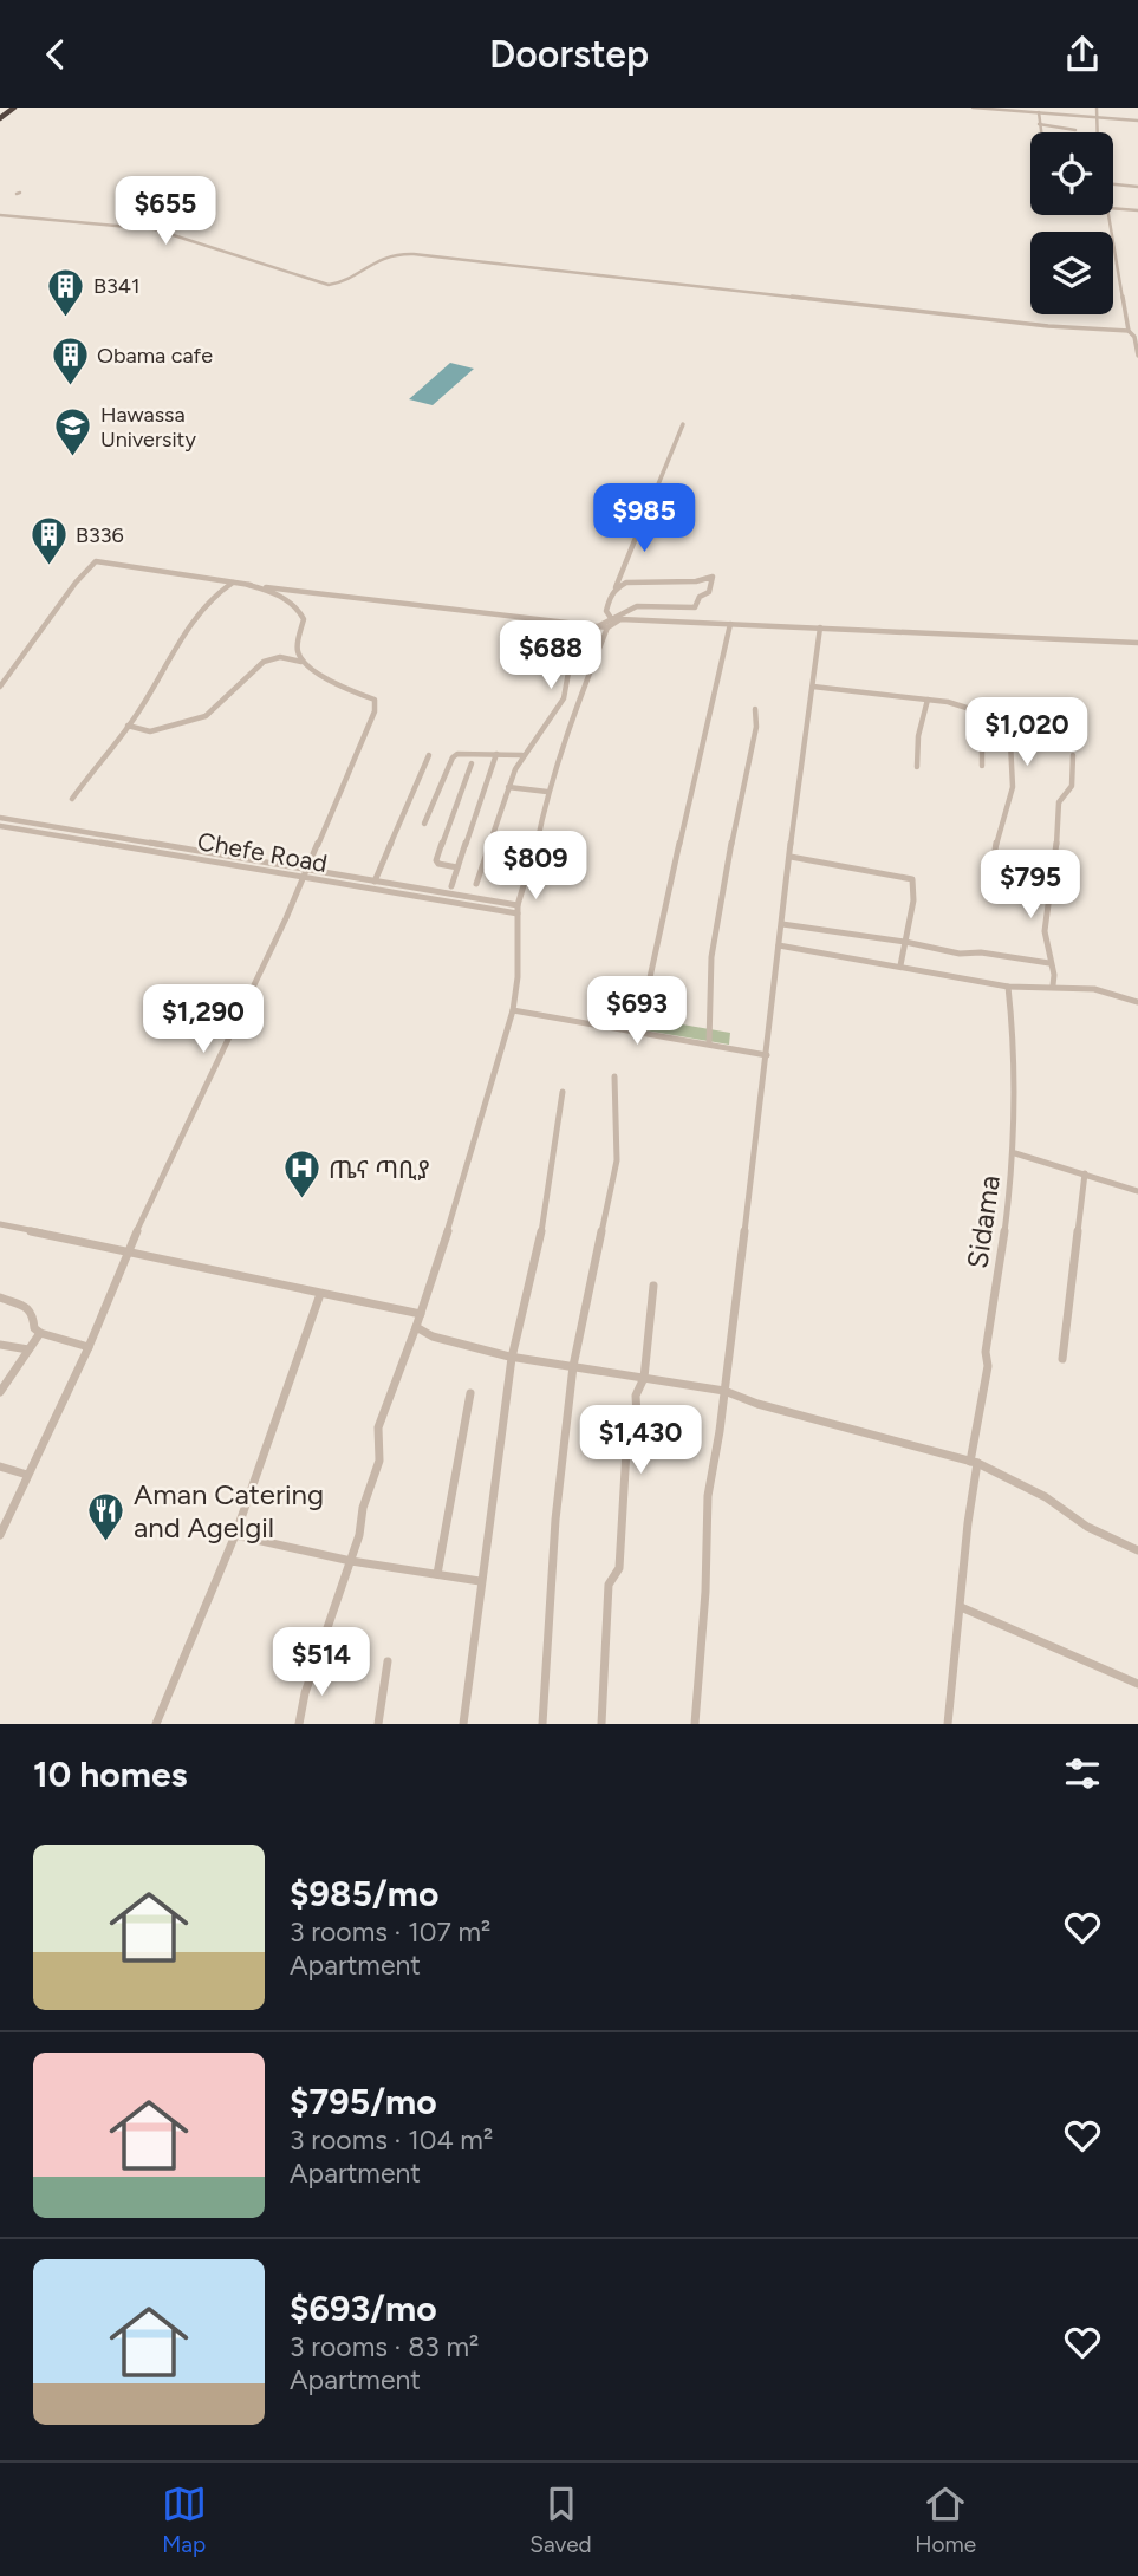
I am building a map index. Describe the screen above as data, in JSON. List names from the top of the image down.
{
  "streets": {
    "street": ["Chefe Road", "Sidama"]
  },
  "places": {
    "building": ["B341", "Obama cafe", "B336"],
    "school or university": ["Hawassa University"],
    "hospital": ["ጤና ጣቢያ"],
    "restaurant": ["Aman Catering and Agelgil"]
  },
  "page": {
    "header": "Doorstep",
    "price": [
      "$655",
      "$985",
      "$688",
      "$1,020",
      "$809",
      "$795",
      "$693",
      "$1,290",
      "$1,430",
      "$514"
    ],
    "heading": "10 homes",
    "list": [
      {
        "name": "$985/mo",
        "note": "3 rooms · 107 m² · Apartment"
      },
      {
        "name": "$795/mo",
        "note": "3 rooms · 104 m² · Apartment"
      },
      {
        "name": "$693/mo",
        "note": "3 rooms · 83 m² · Apartment"
      }
    ],
    "tabs": ["Map", "Saved", "Home"]
  }
}
